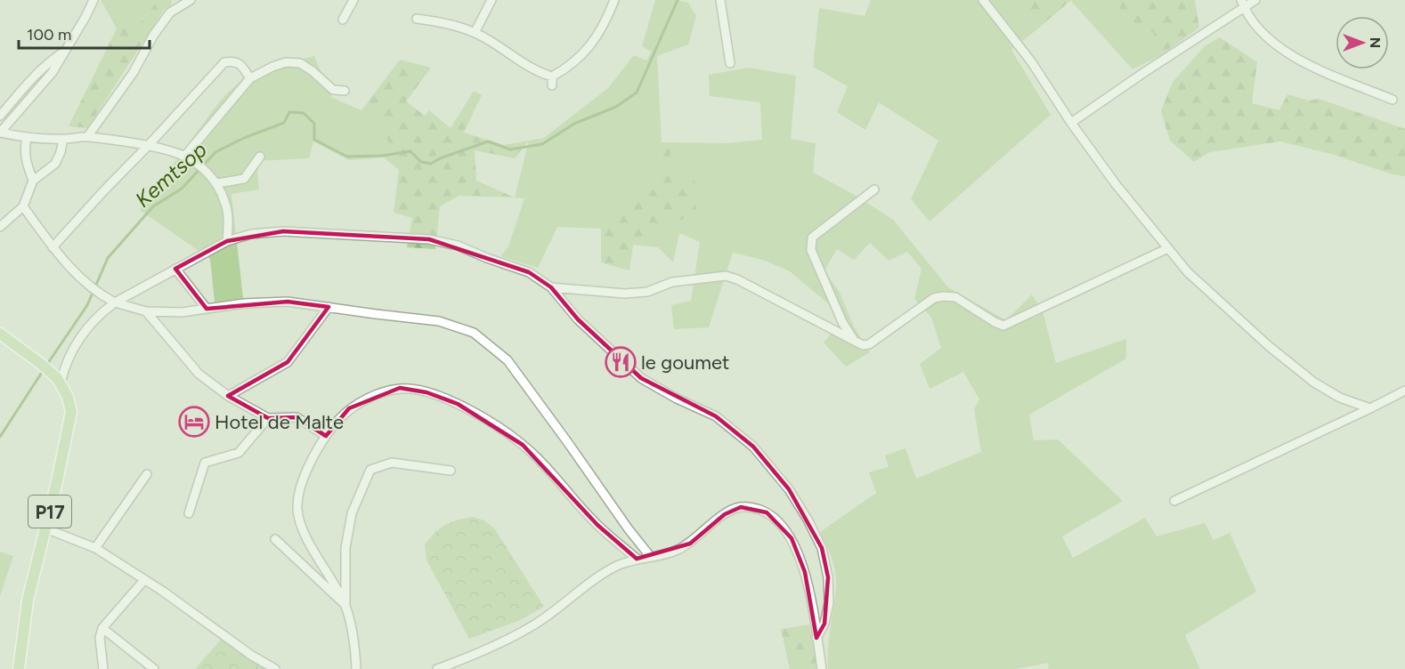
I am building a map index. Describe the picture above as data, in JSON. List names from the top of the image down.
{
  "streets": {
    "main road": ["P17"]
  },
  "water": ["Kemtsop"],
  "places": {
    "restaurant": ["le goumet"],
    "hotel": ["Hotel de Malte"]
  },
  "scale_bar": "100 m",
  "north": "right"
}
